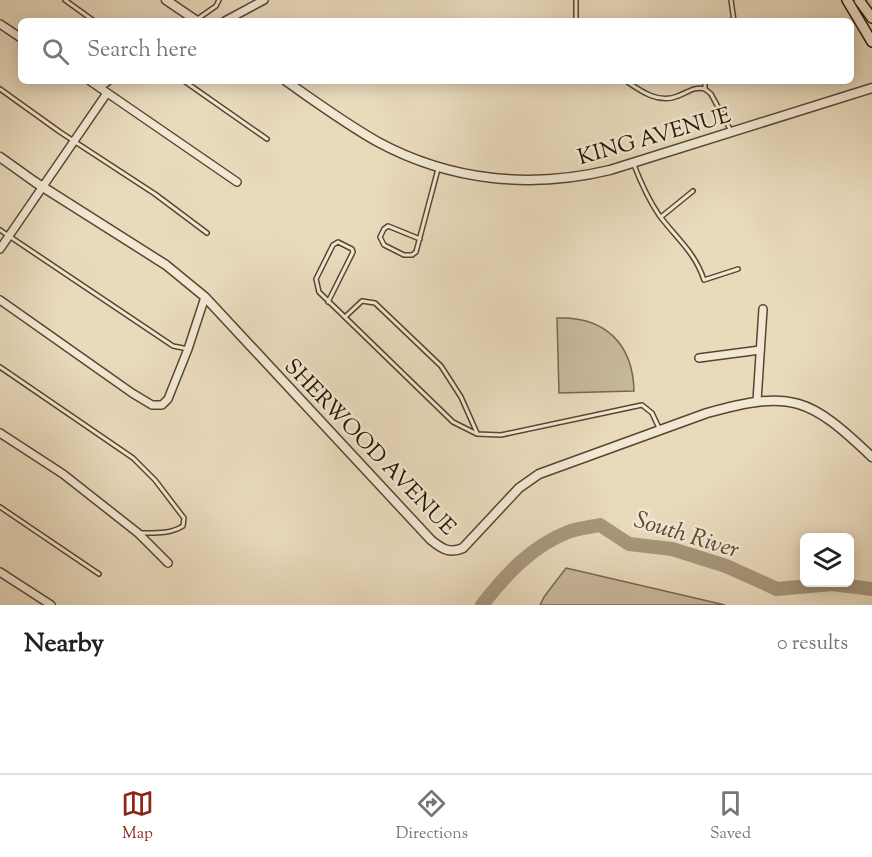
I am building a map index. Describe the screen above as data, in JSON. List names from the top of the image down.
{
  "streets": {
    "street": ["KING AVENUE", "SHERWOOD AVENUE"]
  },
  "water": ["South River"],
  "page": {
    "search": "Search here",
    "heading": ["Nearby", "0 results"],
    "nav": ["Map", "Directions", "Saved"]
  }
}
